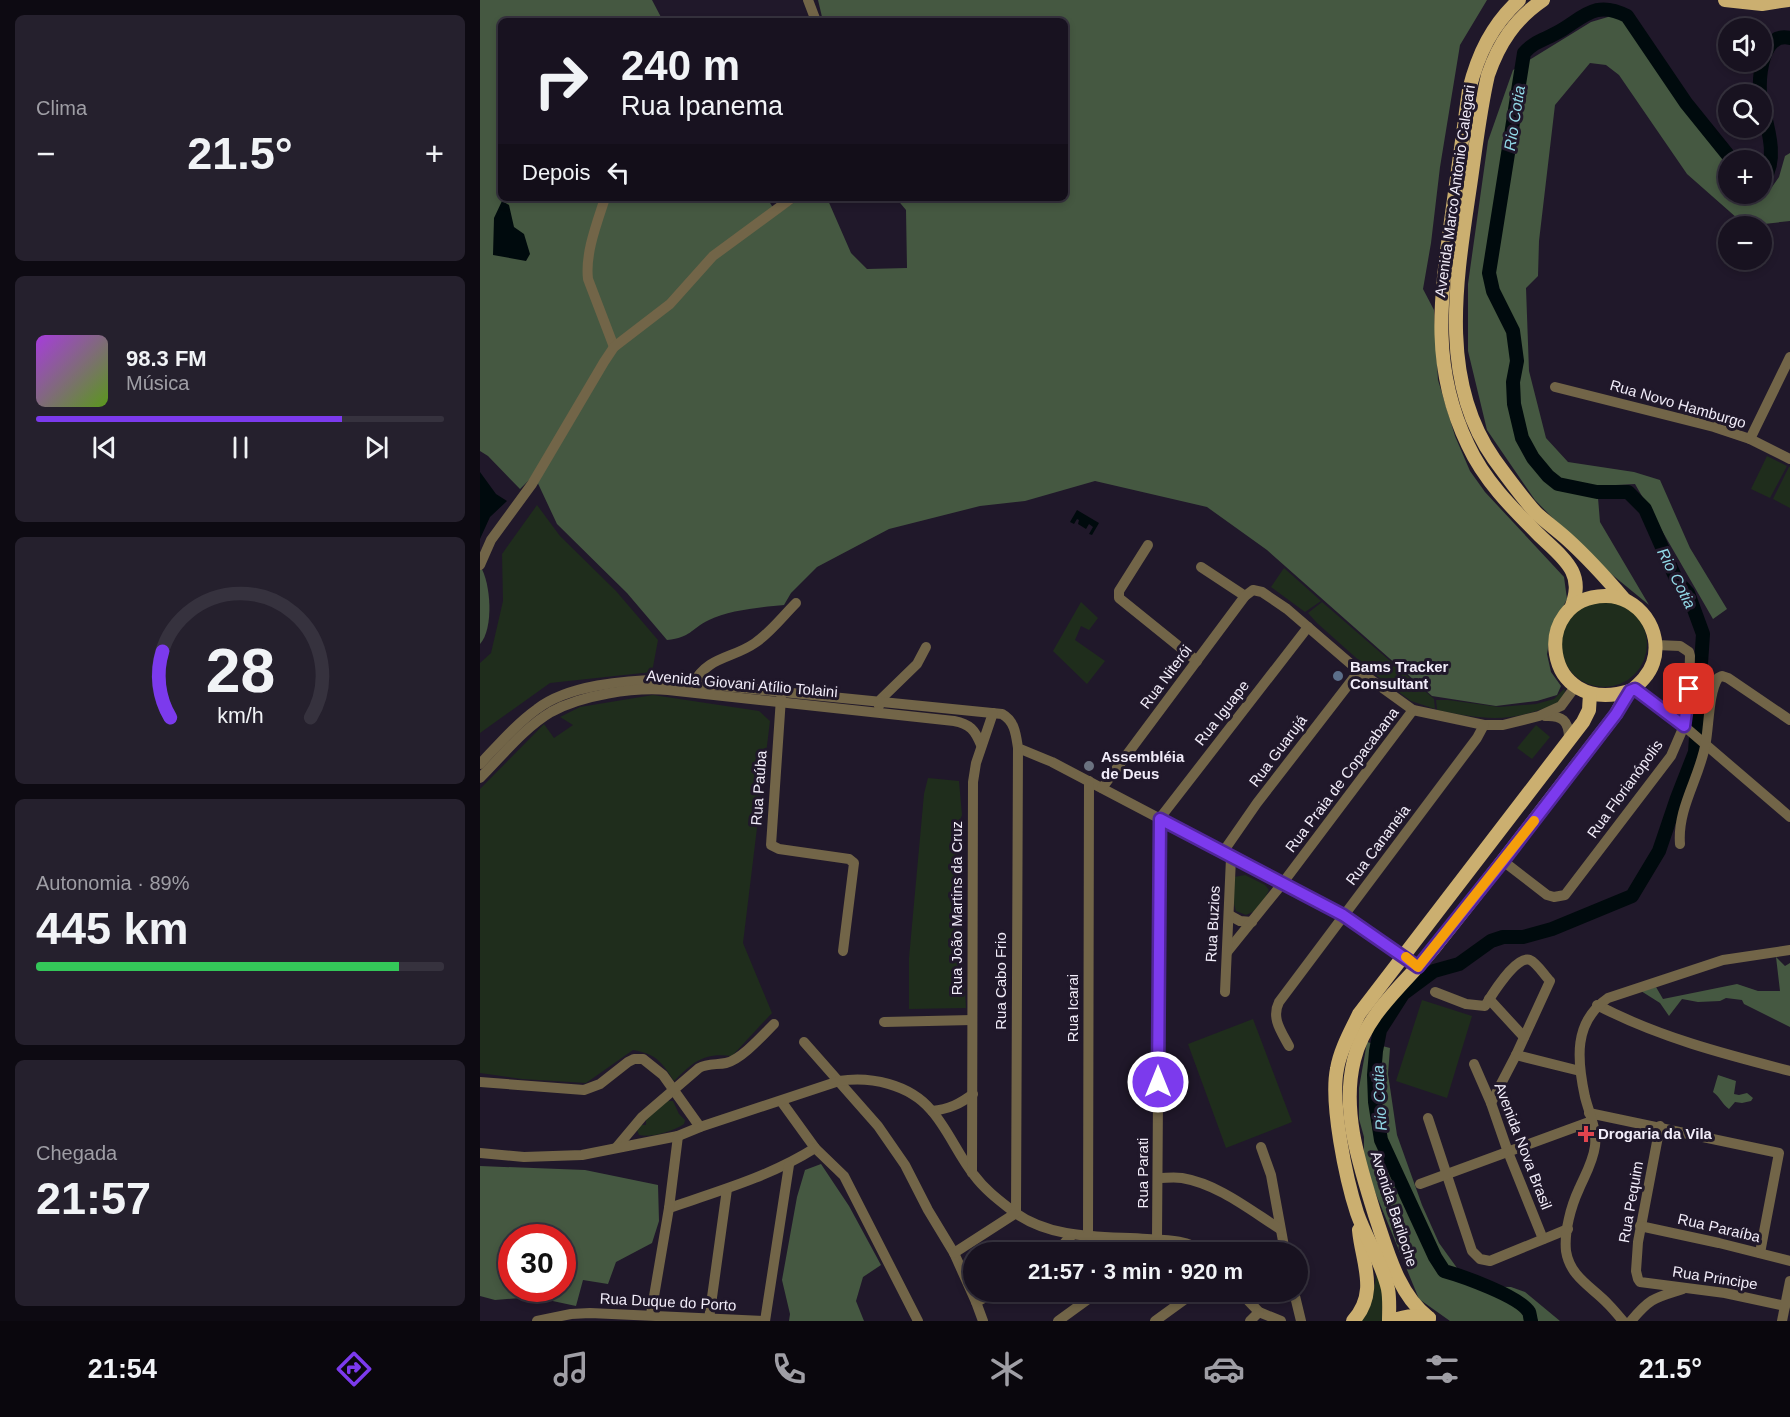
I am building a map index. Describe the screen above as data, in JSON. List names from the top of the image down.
{
  "streets": {
    "main road": ["Avenida Marco Antonio Calegari", "Avenida Bariloche"],
    "street": [
      "Rua Novo Hamburgo",
      "Rua Niterói",
      "Avenida Giovani Atílio Tolaini",
      "Rua Iguape",
      "Rua Guarujá",
      "Rua Praia de Copacabana",
      "Rua Paúba",
      "Rua Florianópolis",
      "Rua Cananeia",
      "Rua João Martins da Cruz",
      "Rua Buzios",
      "Rua Cabo Frio",
      "Rua Icarai",
      "Avenida Nova Brasil",
      "Rua Parati",
      "Rua Pequim",
      "Rua Paraíba",
      "Rua Principe",
      "Rua Duque do Porto"
    ]
  },
  "crossings": [
    ["Avenida Marco Antonio Calegari", "Rua Florianópolis"],
    ["Avenida Marco Antonio Calegari", "Avenida Bariloche"],
    ["Rua Niterói", "Rua Iguape"],
    ["Avenida Giovani Atílio Tolaini", "Rua Paúba"],
    ["Avenida Giovani Atílio Tolaini", "Rua João Martins da Cruz"],
    ["Avenida Giovani Atílio Tolaini", "Rua Cabo Frio"],
    ["Rua Iguape", "Rua Parati"],
    ["Rua Guarujá", "Rua Buzios"],
    ["Rua Praia de Copacabana", "Rua Buzios"],
    ["Rua Florianópolis", "Avenida Bariloche"],
    ["Rua João Martins da Cruz", "Rua Cabo Frio"],
    ["Rua Pequim", "Rua Paraíba"],
    ["Rua Pequim", "Rua Principe"]
  ],
  "water": ["Rio Cotia"],
  "places": {
    "other": ["Bams Tracker Consultant", "Assembléia de Deus"],
    "health": ["Drogaria da Vila"]
  },
  "page": {
    "tile": [
      "Clima",
      ["Autonomia · 89%", "445 km"],
      ["Chegada", "21:57"]
    ],
    "map_buttons": ["+", "−"],
    "turn": ["240 m", "Rua Ipanema"],
    "heat": ["−", "21.5°", "+"],
    "then": "Depois",
    "song": ["98.3 FM", "Música"],
    "limit": "30",
    "trip": "21:57 · 3 min · 920 m",
    "tabs": ["21:54", "21.5°"],
    "gauge": ["28", "km/h"]
  }
}
